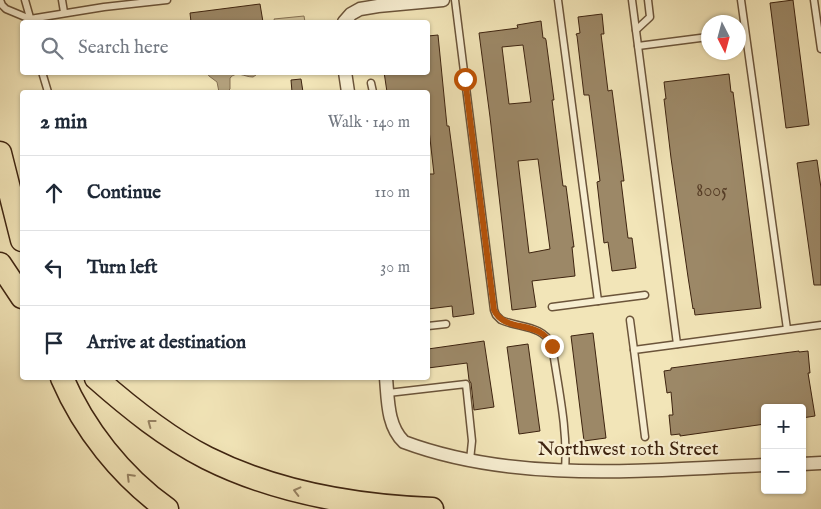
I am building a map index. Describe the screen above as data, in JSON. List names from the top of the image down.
{
  "streets": {
    "street": ["Northwest 10th Street"]
  },
  "house_numbers": ["8005"],
  "north": "bottom",
  "page": {
    "search": "Search here",
    "heading": ["2 min", "Walk · 140 m"],
    "list": [
      ["Continue", "110 m"],
      ["Turn left", "30 m"],
      "Arrive at destination"
    ],
    "map_buttons": ["+", "−"]
  }
}
